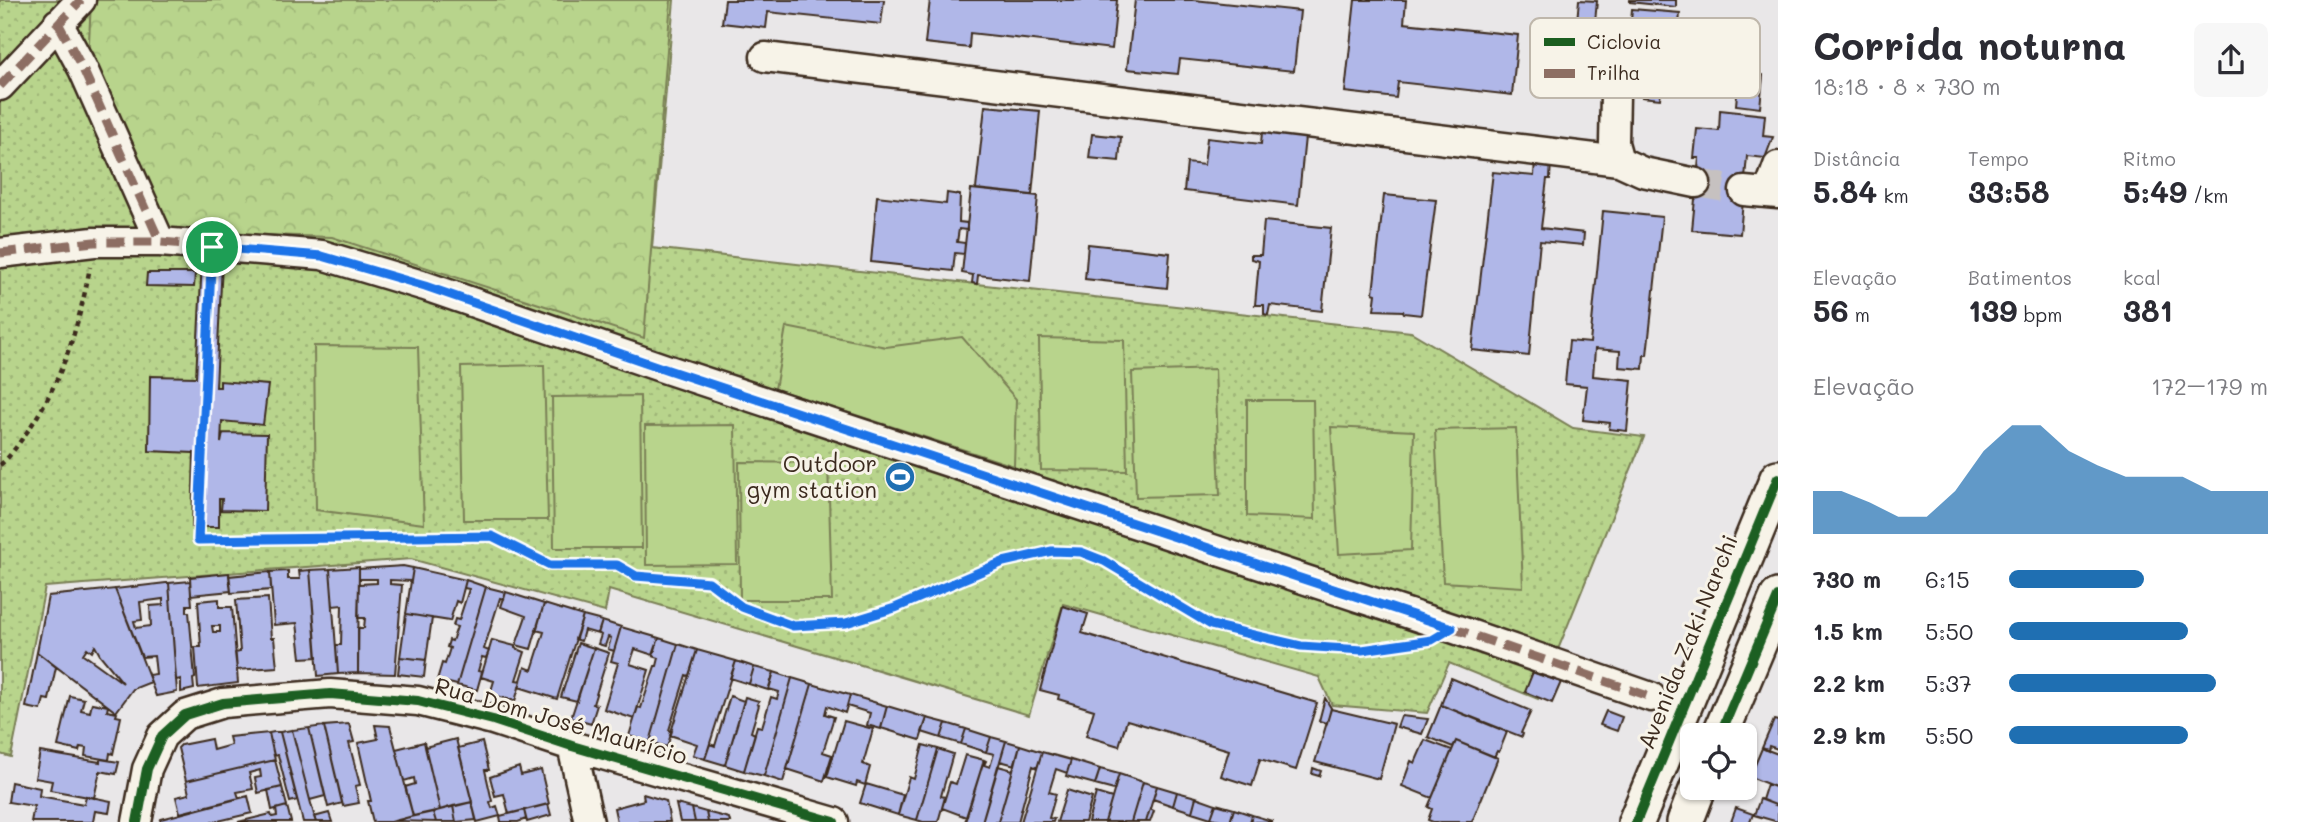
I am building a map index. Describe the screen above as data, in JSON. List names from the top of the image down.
{
  "streets": {
    "main road": ["Avenida Zaki Narchi"],
    "street": ["Rua Dom José Maurício"]
  },
  "places": {
    "sports": ["Outdoor gym station"]
  },
  "legend": ["Ciclovia", "Trilha"],
  "page": {
    "heading": ["Corrida noturna", "18:18 · 8 × 730 m"],
    "stats": [
      ["Distância", "5.84 km"],
      ["Tempo", "33:58"],
      ["Ritmo", "5:49 /km"],
      ["Elevação", "56 m"],
      ["Batimentos", "139 bpm"],
      ["kcal", "381"]
    ],
    "chart": ["Elevação", "172–179 m"],
    "list": [
      {
        "name": "730 m",
        "note": "6:15"
      },
      {
        "name": "1.5 km",
        "note": "5:50"
      },
      {
        "name": "2.2 km",
        "note": "5:37"
      },
      {
        "name": "2.9 km",
        "note": "5:50"
      }
    ]
  }
}
